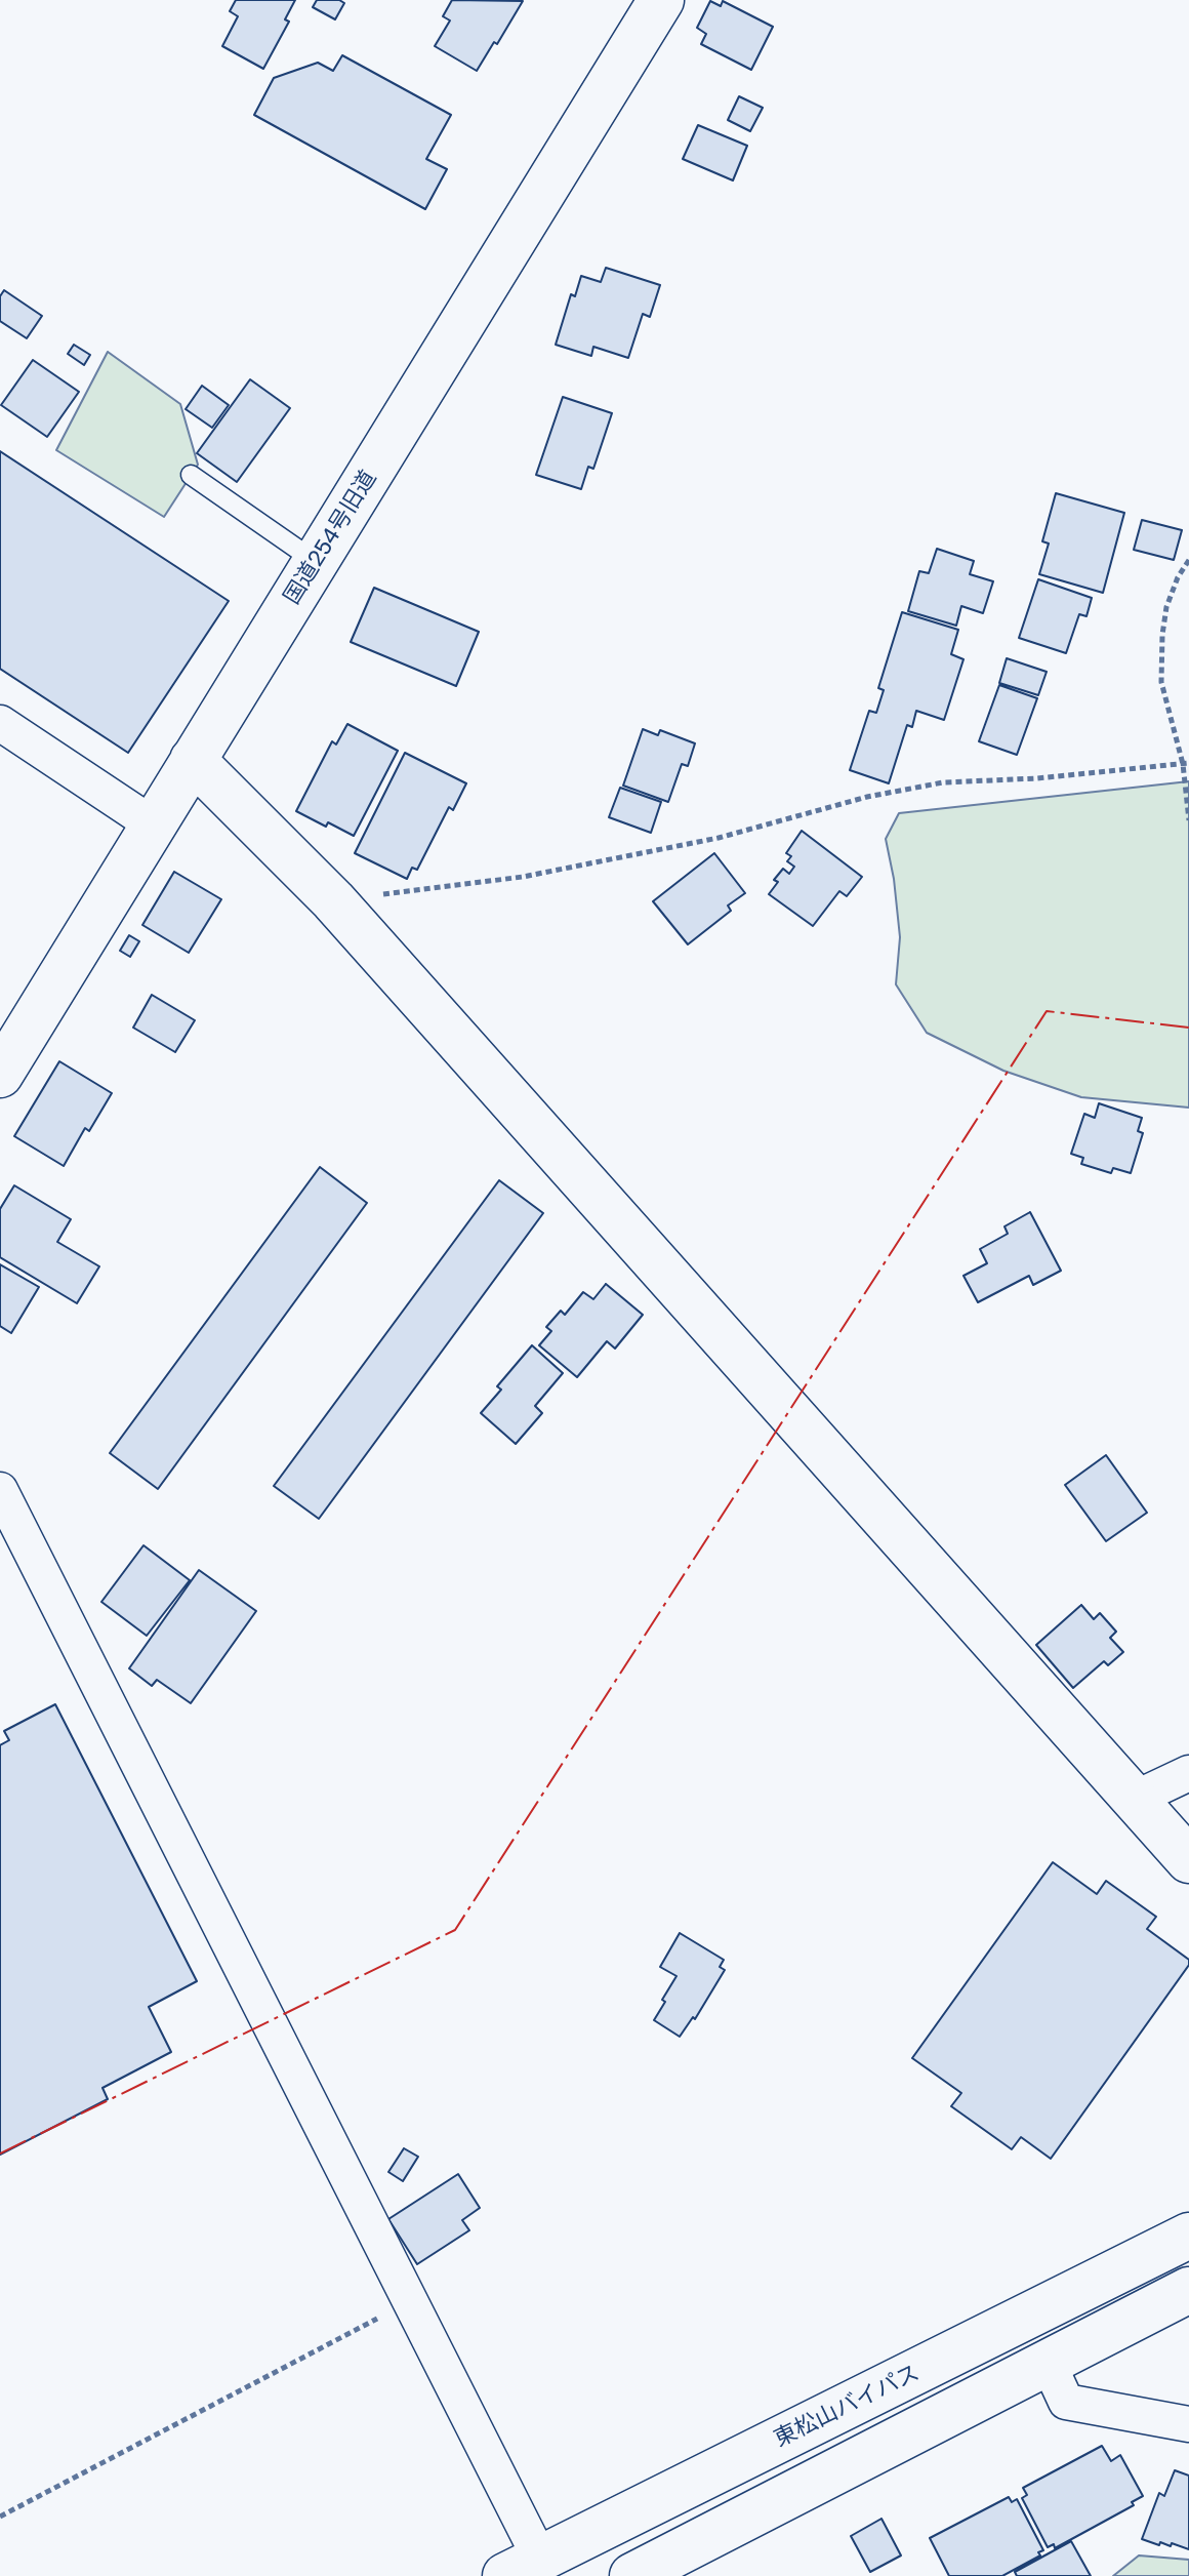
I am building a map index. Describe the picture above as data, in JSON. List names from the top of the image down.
{
  "streets": {
    "main road": ["国道254号旧道", "東松山バイパス"]
  }
}
